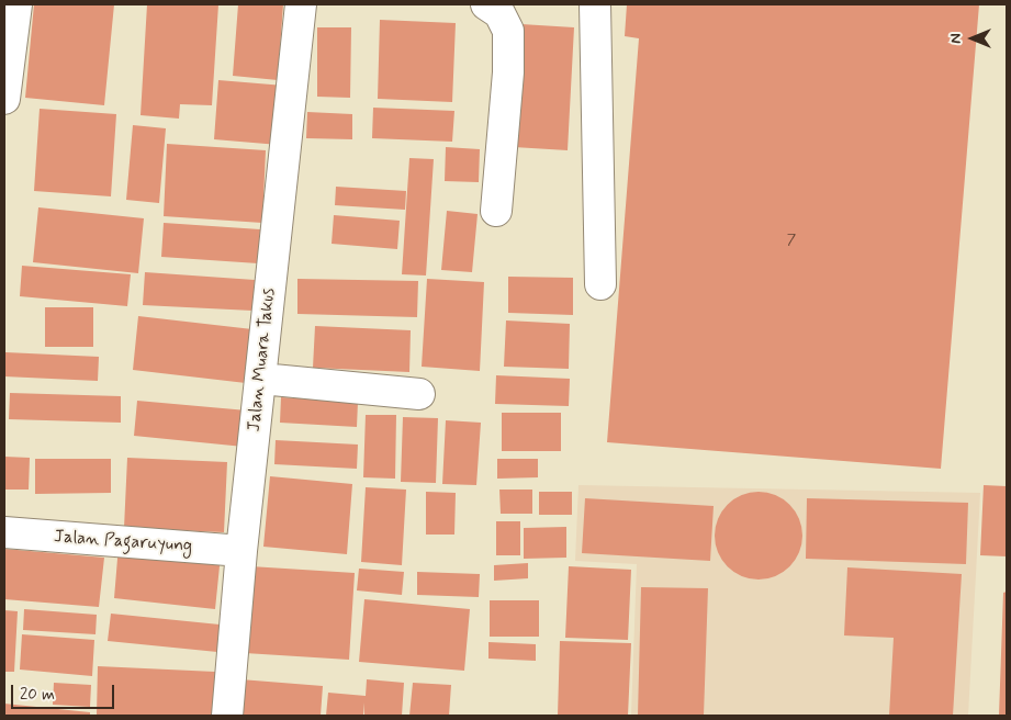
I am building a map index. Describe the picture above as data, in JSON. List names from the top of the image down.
{
  "streets": {
    "street": ["Jalan Muara Takus", "Jalan Pagaruyung"]
  },
  "crossings": [
    ["Jalan Muara Takus", "Jalan Pagaruyung"]
  ],
  "house_numbers": ["7"],
  "scale_bar": "20 m",
  "north": "left"
}
